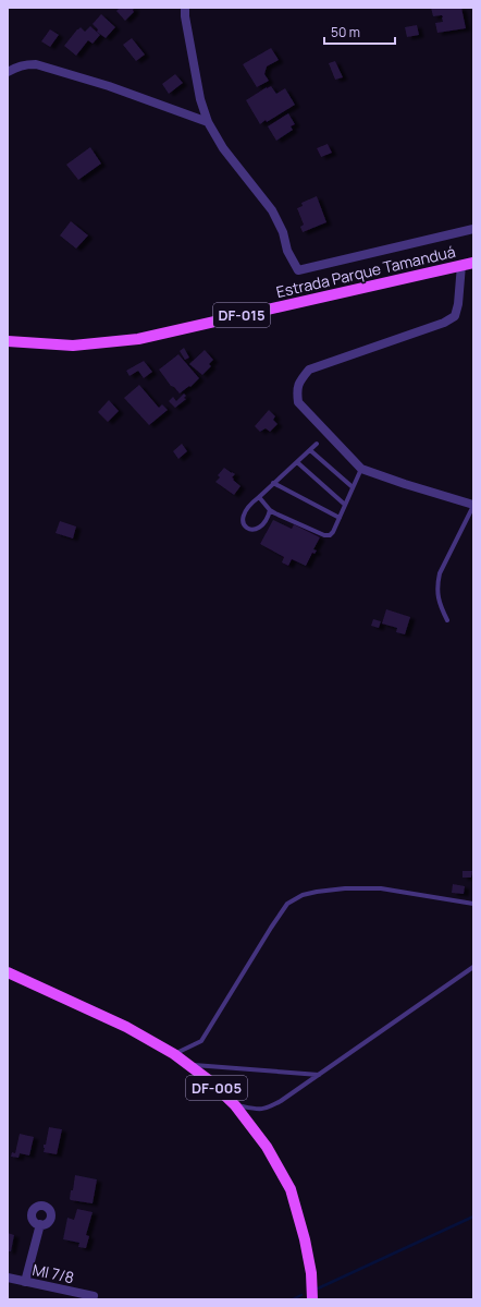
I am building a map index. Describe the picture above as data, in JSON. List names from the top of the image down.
{
  "streets": {
    "main road": ["Estrada Parque Tamanduá", "DF-015", "DF-005"],
    "street": ["MI 7/8"]
  },
  "scale_bar": "50 m"
}
